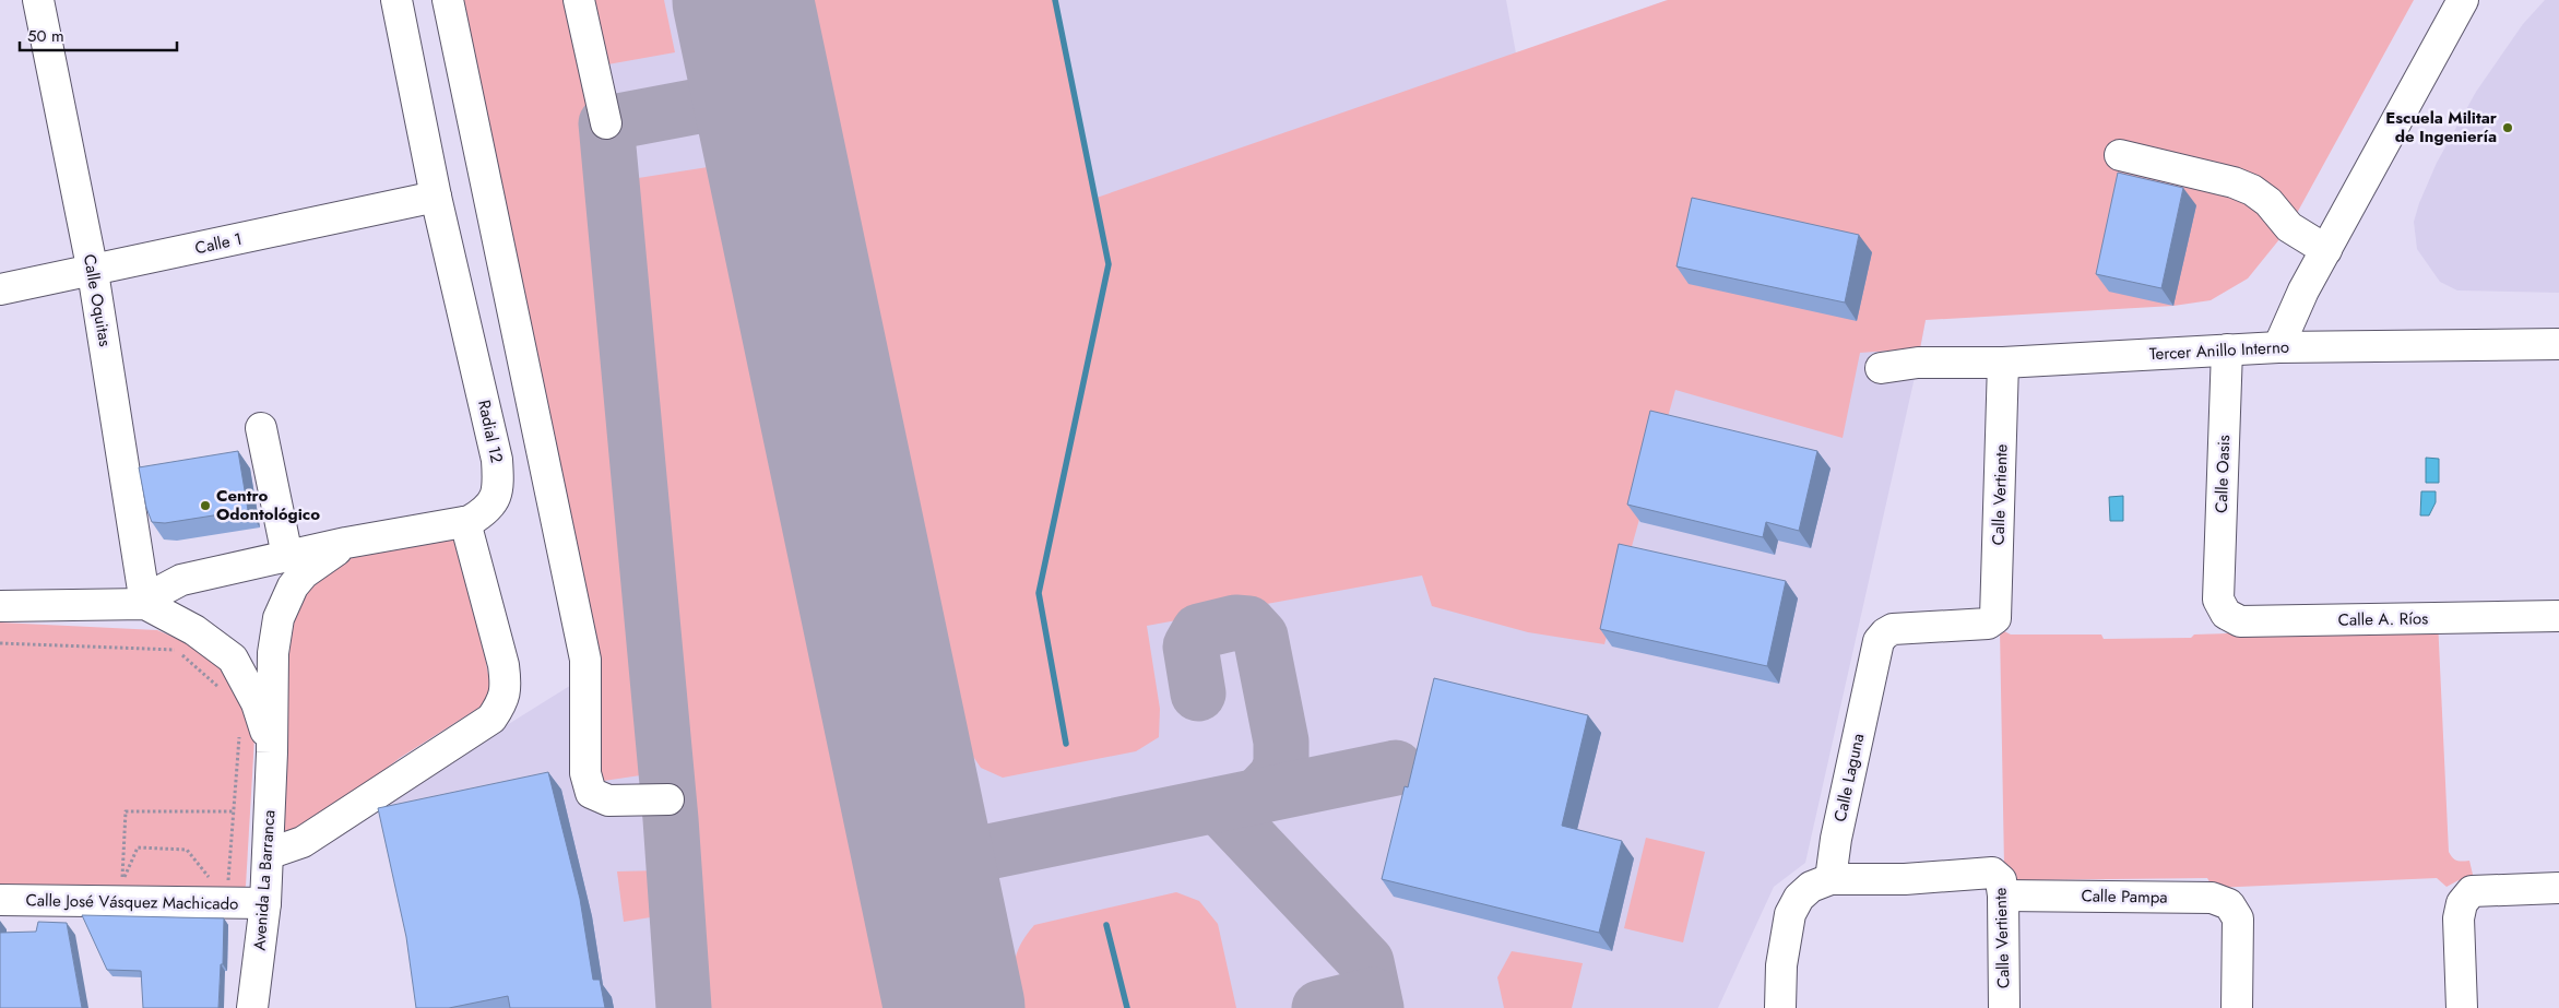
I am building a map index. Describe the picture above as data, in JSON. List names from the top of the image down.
{
  "streets": {
    "street": [
      "Calle 1",
      "Calle Oquitas",
      "Tercer Anillo Interno",
      "Radial 12",
      "Calle Oasis",
      "Calle Vertiente",
      "Calle A. Ríos",
      "Calle Laguna",
      "Avenida La Barranca",
      "Calle Pampa",
      "Calle José Vásquez Machicado"
    ]
  },
  "crossings": [
    ["Calle 1", "Calle Oquitas"],
    ["Calle 1", "Radial 12"],
    ["Calle Oquitas", "Radial 12"],
    ["Calle Oquitas", "Avenida La Barranca"],
    ["Tercer Anillo Interno", "Calle Oasis"],
    ["Tercer Anillo Interno", "Calle Vertiente"],
    ["Radial 12", "Avenida La Barranca"],
    ["Calle Oasis", "Calle A. Ríos"],
    ["Calle Vertiente", "Calle Laguna"],
    ["Calle Vertiente", "Calle Pampa"],
    ["Calle Laguna", "Calle Pampa"],
    ["Avenida La Barranca", "Calle José Vásquez Machicado"]
  ],
  "places": ["Escuela Militar de Ingeniería", "Centro Odontológico"],
  "scale_bar": "50 m"
}
